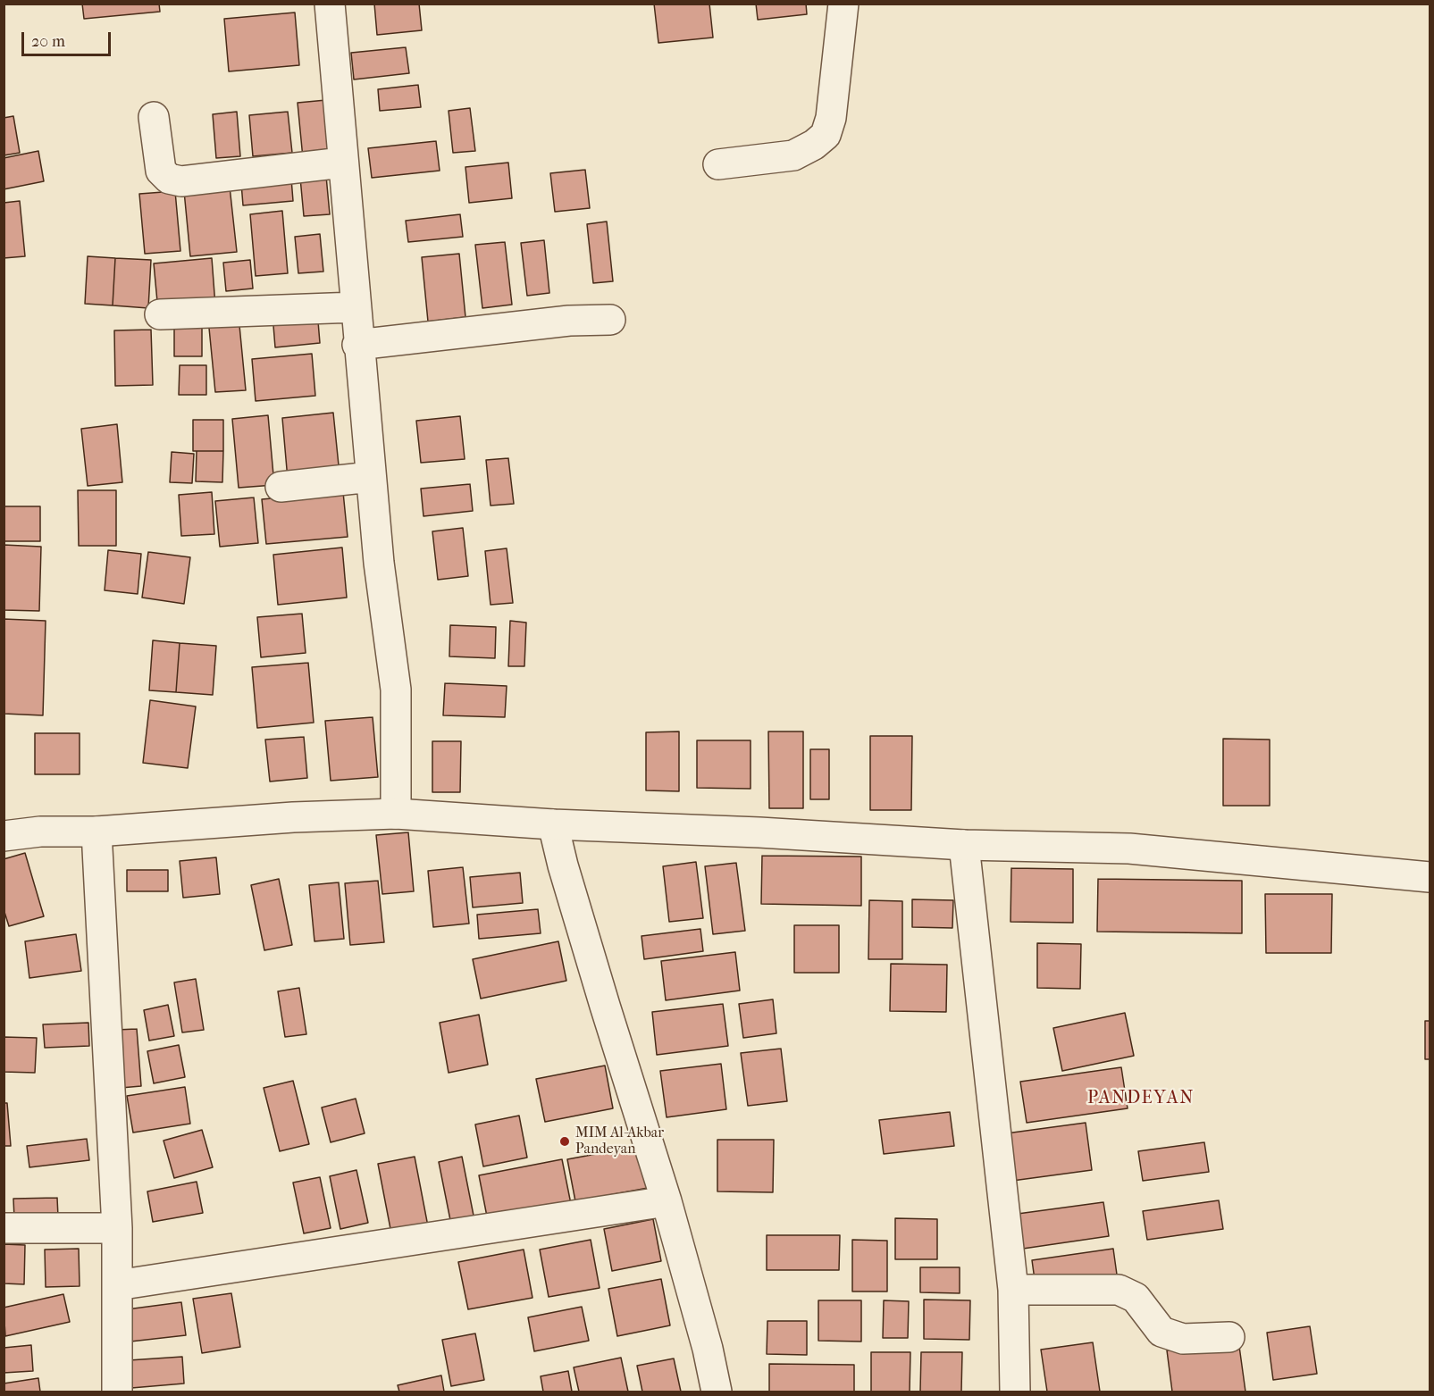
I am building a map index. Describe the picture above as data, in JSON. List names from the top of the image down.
{
  "districts": ["PANDEYAN"],
  "places": ["MIM Al-Akbar Pandeyan"],
  "scale_bar": "20 m"
}
